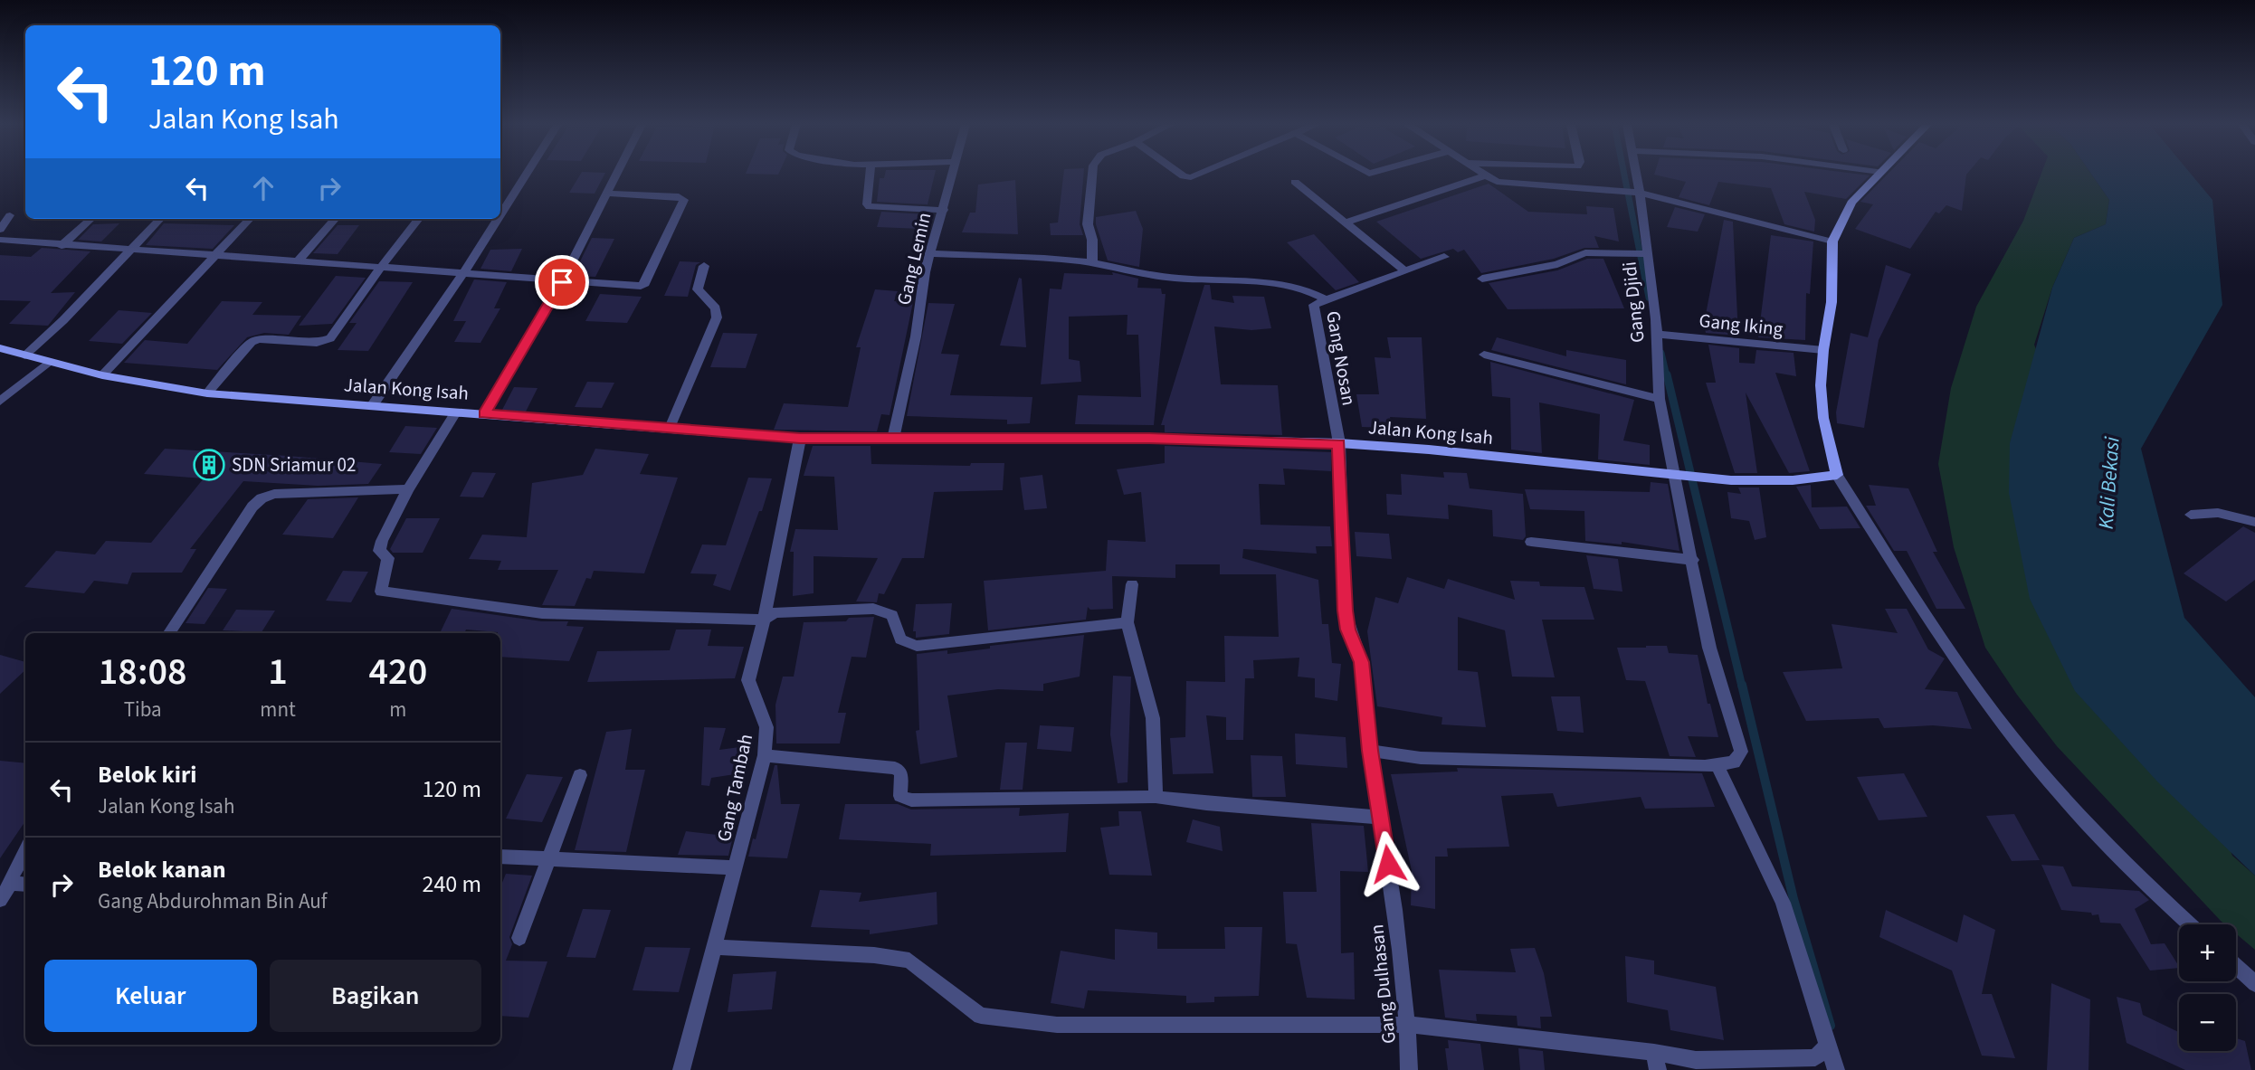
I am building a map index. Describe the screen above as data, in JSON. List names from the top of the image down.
{
  "streets": {
    "street": [
      "Gang Lemin",
      "Gang Djidi",
      "Gang Iking",
      "Gang Nosan",
      "Jalan Kong Isah",
      "Gang Tambah",
      "Gang Dulhasan"
    ]
  },
  "crossings": [
    ["Gang Lemin", "Jalan Kong Isah"],
    ["Gang Djidi", "Gang Iking"],
    ["Gang Djidi", "Jalan Kong Isah"],
    ["Gang Nosan", "Jalan Kong Isah"],
    ["Gang Nosan", "Gang Dulhasan"],
    ["Jalan Kong Isah", "Gang Tambah"],
    ["Jalan Kong Isah", "Gang Dulhasan"]
  ],
  "water": ["Kali Bekasi"],
  "places": {
    "building": ["SDN Sriamur 02"]
  },
  "page": {
    "turn": ["120 m", "Jalan Kong Isah"],
    "eta": [
      "18:08",
      "Tiba",
      "1",
      "mnt",
      "420",
      "m"
    ],
    "list": [
      {
        "name": "Belok kiri",
        "note": "Jalan Kong Isah",
        "value": "120 m"
      },
      {
        "name": "Belok kanan",
        "note": "Gang Abdurohman Bin Auf",
        "value": "240 m"
      }
    ],
    "map_buttons": ["+", "−"],
    "buttons": ["Keluar", "Bagikan"]
  }
}
